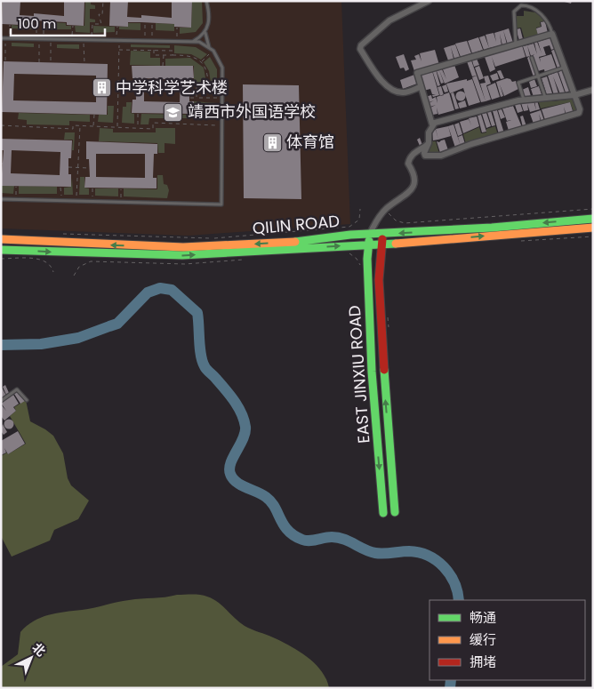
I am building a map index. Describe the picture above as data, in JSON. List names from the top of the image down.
{
  "streets": {
    "main road": ["QILIN ROAD", "EAST JINXIU ROAD"]
  },
  "crossings": [
    ["QILIN ROAD", "EAST JINXIU ROAD"]
  ],
  "places": {
    "building": ["中学科学艺术楼", "体育馆"],
    "school or university": ["靖西市外国语学校"]
  },
  "legend": ["畅通", "缓行", "拥堵"],
  "scale_bar": "100 m",
  "north": "top right"
}
